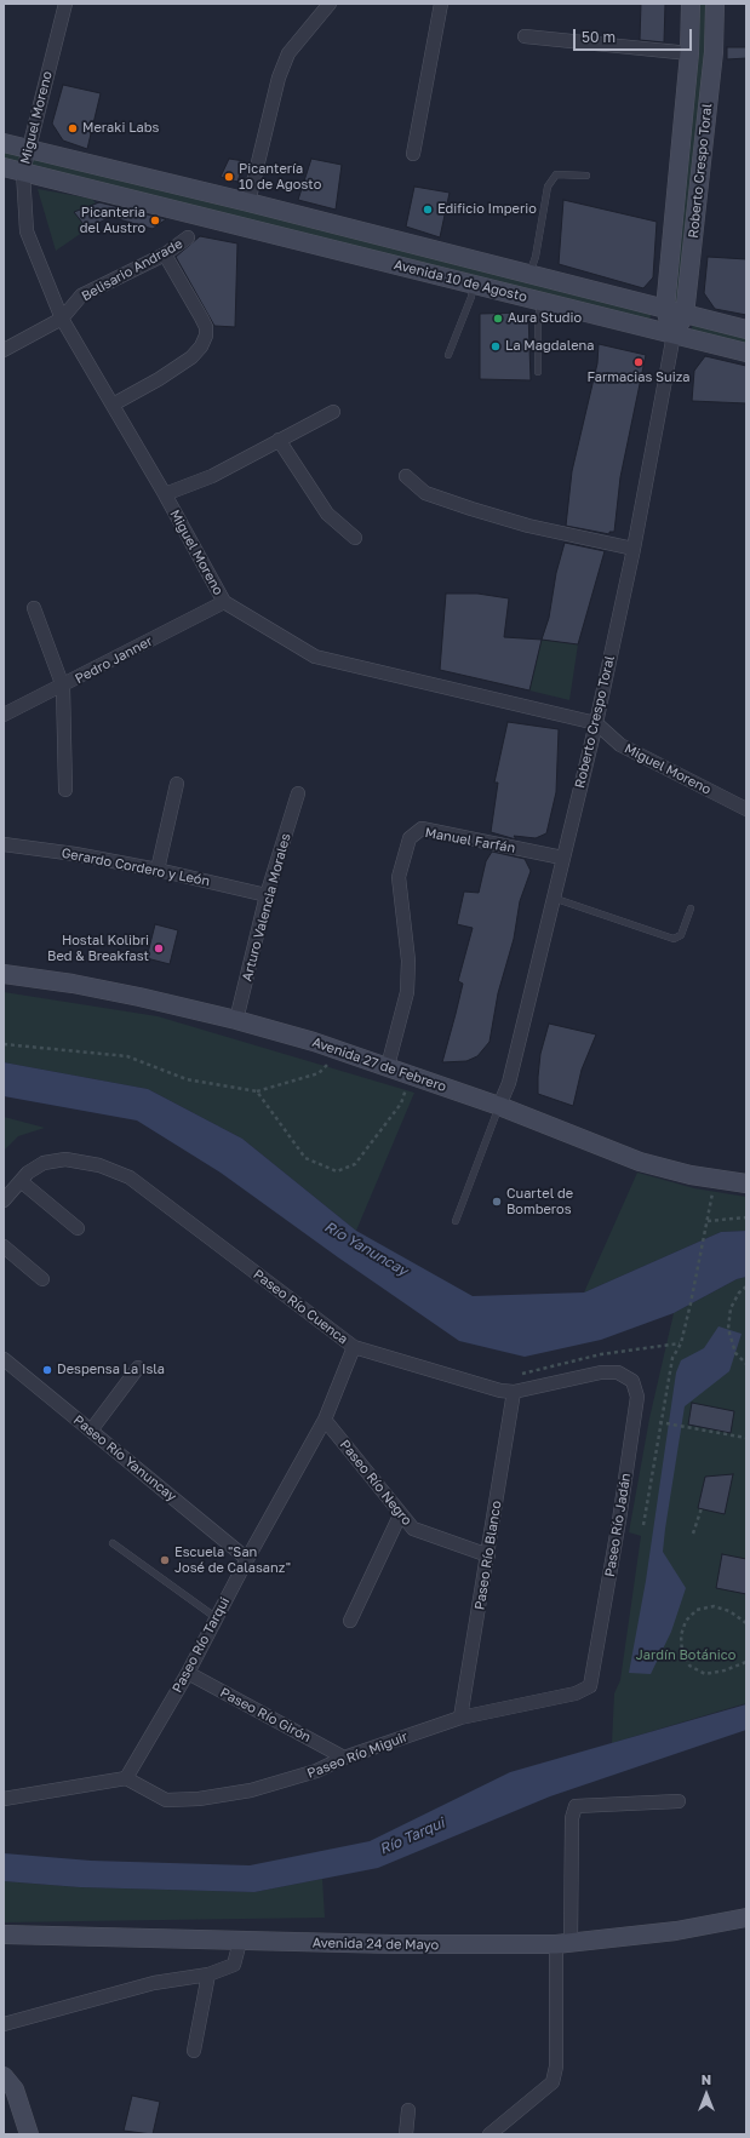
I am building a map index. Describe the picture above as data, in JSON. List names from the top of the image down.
{
  "streets": {
    "main road": [
      "Roberto Crespo Toral",
      "Avenida 10 de Agosto",
      "Avenida 27 de Febrero",
      "Avenida 24 de Mayo"
    ],
    "street": [
      "Miguel Moreno",
      "Belisario Andrade",
      "Pedro Janner",
      "Manuel Farfán",
      "Gerardo Cordero y León",
      "Arturo Valencia Morales",
      "Paseo Río Cuenca",
      "Paseo Río Yanuncay",
      "Paseo Río Negro",
      "Paseo Río Jadán",
      "Paseo Río Blanco",
      "Paseo Río Tarqui",
      "Paseo Río Girón",
      "Paseo Río Miguir"
    ]
  },
  "crossings": [
    ["Miguel Moreno", "Roberto Crespo Toral"],
    ["Miguel Moreno", "Belisario Andrade"],
    ["Miguel Moreno", "Avenida 10 de Agosto"],
    ["Miguel Moreno", "Pedro Janner"],
    ["Roberto Crespo Toral", "Avenida 10 de Agosto"],
    ["Roberto Crespo Toral", "Manuel Farfán"],
    ["Roberto Crespo Toral", "Avenida 27 de Febrero"],
    ["Manuel Farfán", "Avenida 27 de Febrero"],
    ["Gerardo Cordero y León", "Arturo Valencia Morales"],
    ["Arturo Valencia Morales", "Avenida 27 de Febrero"],
    ["Paseo Río Cuenca", "Paseo Río Jadán"],
    ["Paseo Río Cuenca", "Paseo Río Blanco"],
    ["Paseo Río Cuenca", "Paseo Río Tarqui"],
    ["Paseo Río Yanuncay", "Paseo Río Tarqui"],
    ["Paseo Río Negro", "Paseo Río Blanco"],
    ["Paseo Río Negro", "Paseo Río Tarqui"],
    ["Paseo Río Jadán", "Paseo Río Miguir"],
    ["Paseo Río Blanco", "Paseo Río Miguir"],
    ["Paseo Río Tarqui", "Paseo Río Girón"],
    ["Paseo Río Tarqui", "Paseo Río Miguir"],
    ["Paseo Río Girón", "Paseo Río Miguir"]
  ],
  "water": ["Río Yanuncay", "Río Tarqui"],
  "parks": ["Jardín Botánico"],
  "places": [
    "Meraki Labs",
    "Picantería 10 de Agosto",
    "Edificio Imperio",
    "Picanteria del Austro",
    "Aura Studio",
    "La Magdalena",
    "Farmacias Suiza",
    "Hostal Kolibri Bed & Breakfast",
    "Cuartel de Bomberos",
    "Despensa La Isla",
    "Escuela \"San José de Calasanz\""
  ],
  "scale_bar": "50 m",
  "north": "top"
}
